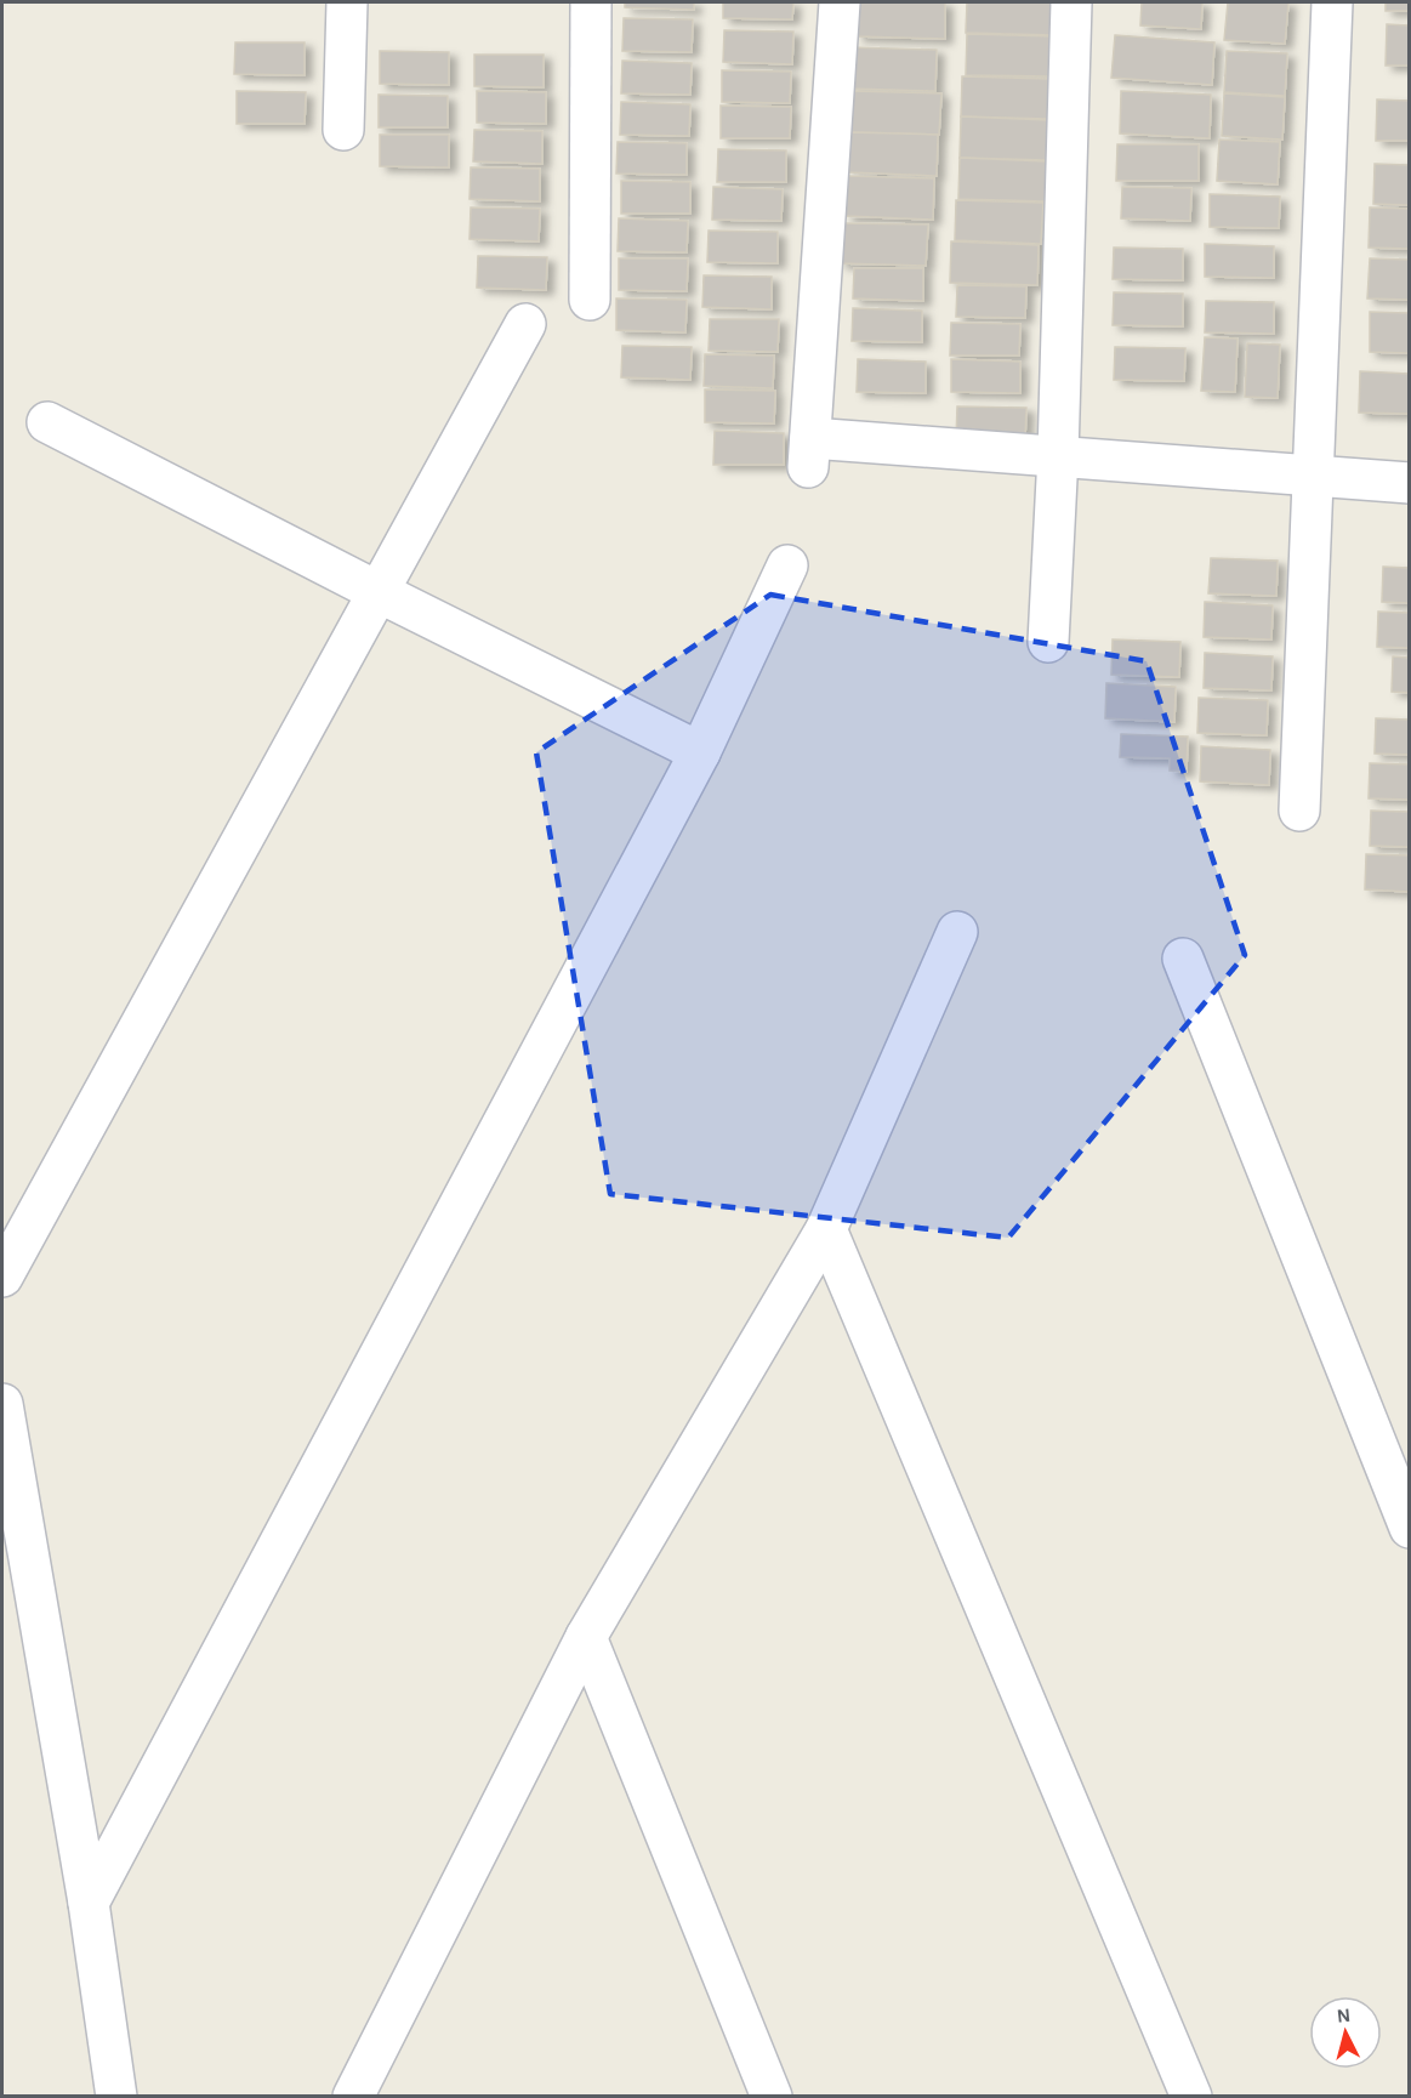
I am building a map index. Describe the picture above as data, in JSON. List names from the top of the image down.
{
  "north": "top"
}
